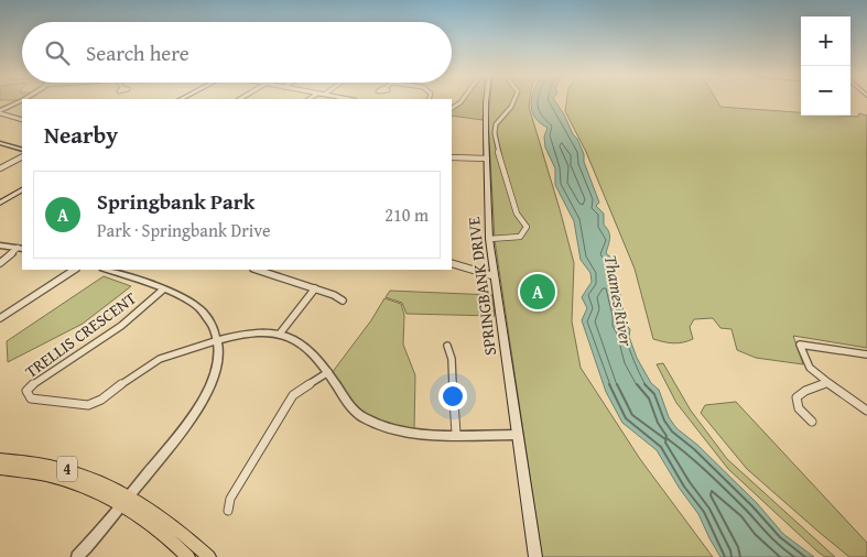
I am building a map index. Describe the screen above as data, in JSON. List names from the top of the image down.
{
  "streets": {
    "main road": ["SPRINGBANK DRIVE", "4"],
    "street": ["TRELLIS CRESCENT"]
  },
  "water": ["Thames River"],
  "page": {
    "map_buttons": ["+", "−"],
    "search": "Search here",
    "heading": "Nearby",
    "list": [
      {
        "mark": "A",
        "name": "Springbank Park",
        "note": "Park · Springbank Drive",
        "value": "210 m"
      }
    ],
    "pins": "A"
  }
}
